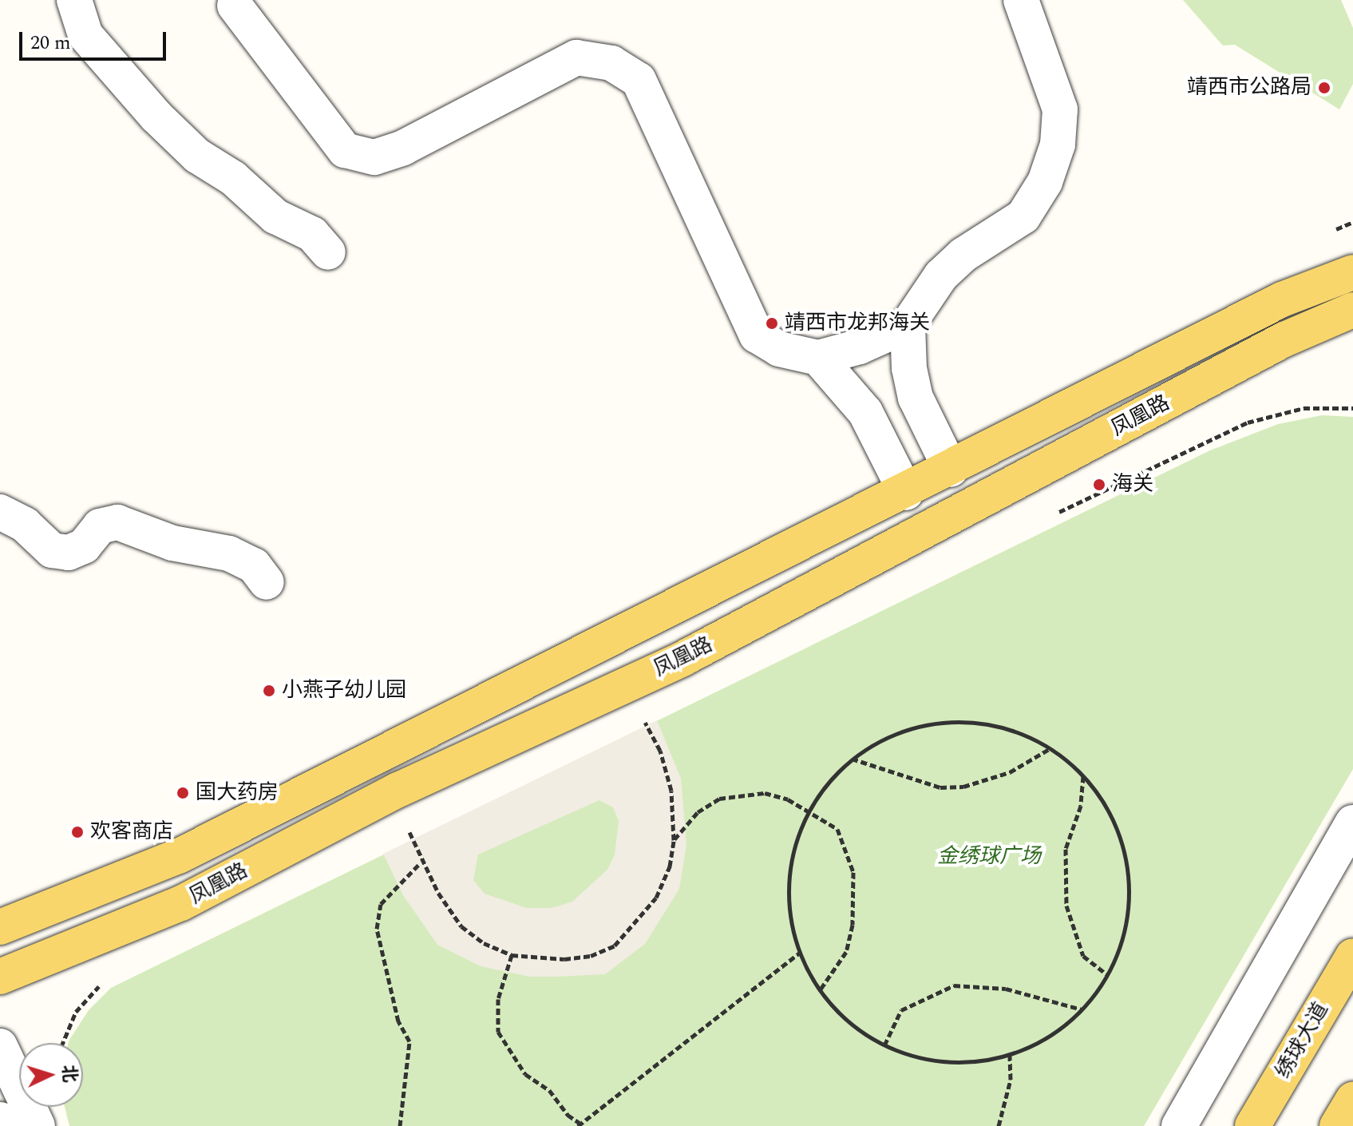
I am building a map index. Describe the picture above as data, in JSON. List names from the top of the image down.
{
  "streets": {
    "main road": ["凤凰路", "绣球大道"]
  },
  "parks": ["金绣球广场"],
  "places": [
    "靖西市公路局",
    "靖西市龙邦海关",
    "海关",
    "小燕子幼儿园",
    "国大药房",
    "欢客商店"
  ],
  "scale_bar": "20 m",
  "north": "right"
}
